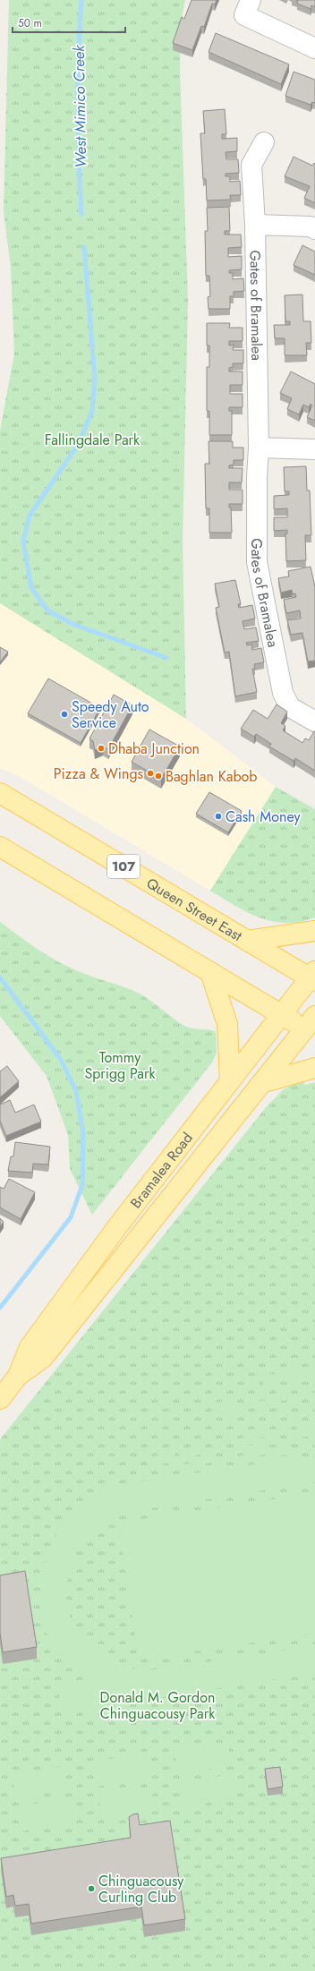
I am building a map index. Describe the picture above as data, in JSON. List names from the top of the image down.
{
  "streets": {
    "main road": ["107", "Queen Street East", "Bramalea Road"],
    "street": ["Gates of Bramalea"]
  },
  "crossings": [
    ["Queen Street East", "Bramalea Road"]
  ],
  "water": ["West Mimico Creek"],
  "parks": ["Fallingdale Park", "Tommy Sprigg Park", "Donald M. Gordon Chinguacousy Park"],
  "places": [
    "Speedy Auto Service",
    "Dhaba Junction",
    "Pizza & Wings",
    "Baghlan Kabob",
    "Cash Money",
    "Chinguacousy Curling Club"
  ],
  "scale_bar": "50 m"
}
